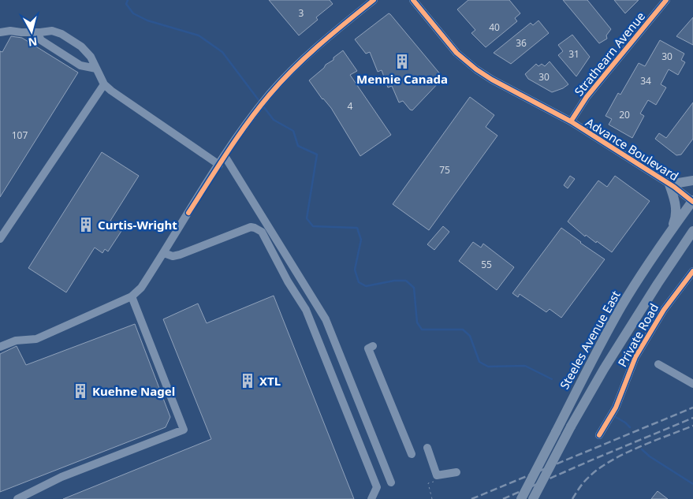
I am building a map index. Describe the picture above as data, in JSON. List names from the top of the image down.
{
  "streets": {
    "main road": ["Steeles Avenue East"],
    "street": ["Strathearn Avenue", "Advance Boulevard", "Private Road"]
  },
  "crossings": [
    ["Strathearn Avenue", "Advance Boulevard"],
    ["Advance Boulevard", "Steeles Avenue East"]
  ],
  "places": {
    "building": [
      "Mennie Canada",
      "Curtis-Wright",
      "XTL",
      "Kuehne Nagel"
    ]
  },
  "house_numbers": [
    "3",
    "40",
    "36",
    "31",
    "30",
    "30",
    "34",
    "4",
    "20",
    "107",
    "75",
    "55"
  ],
  "north": "bottom"
}
